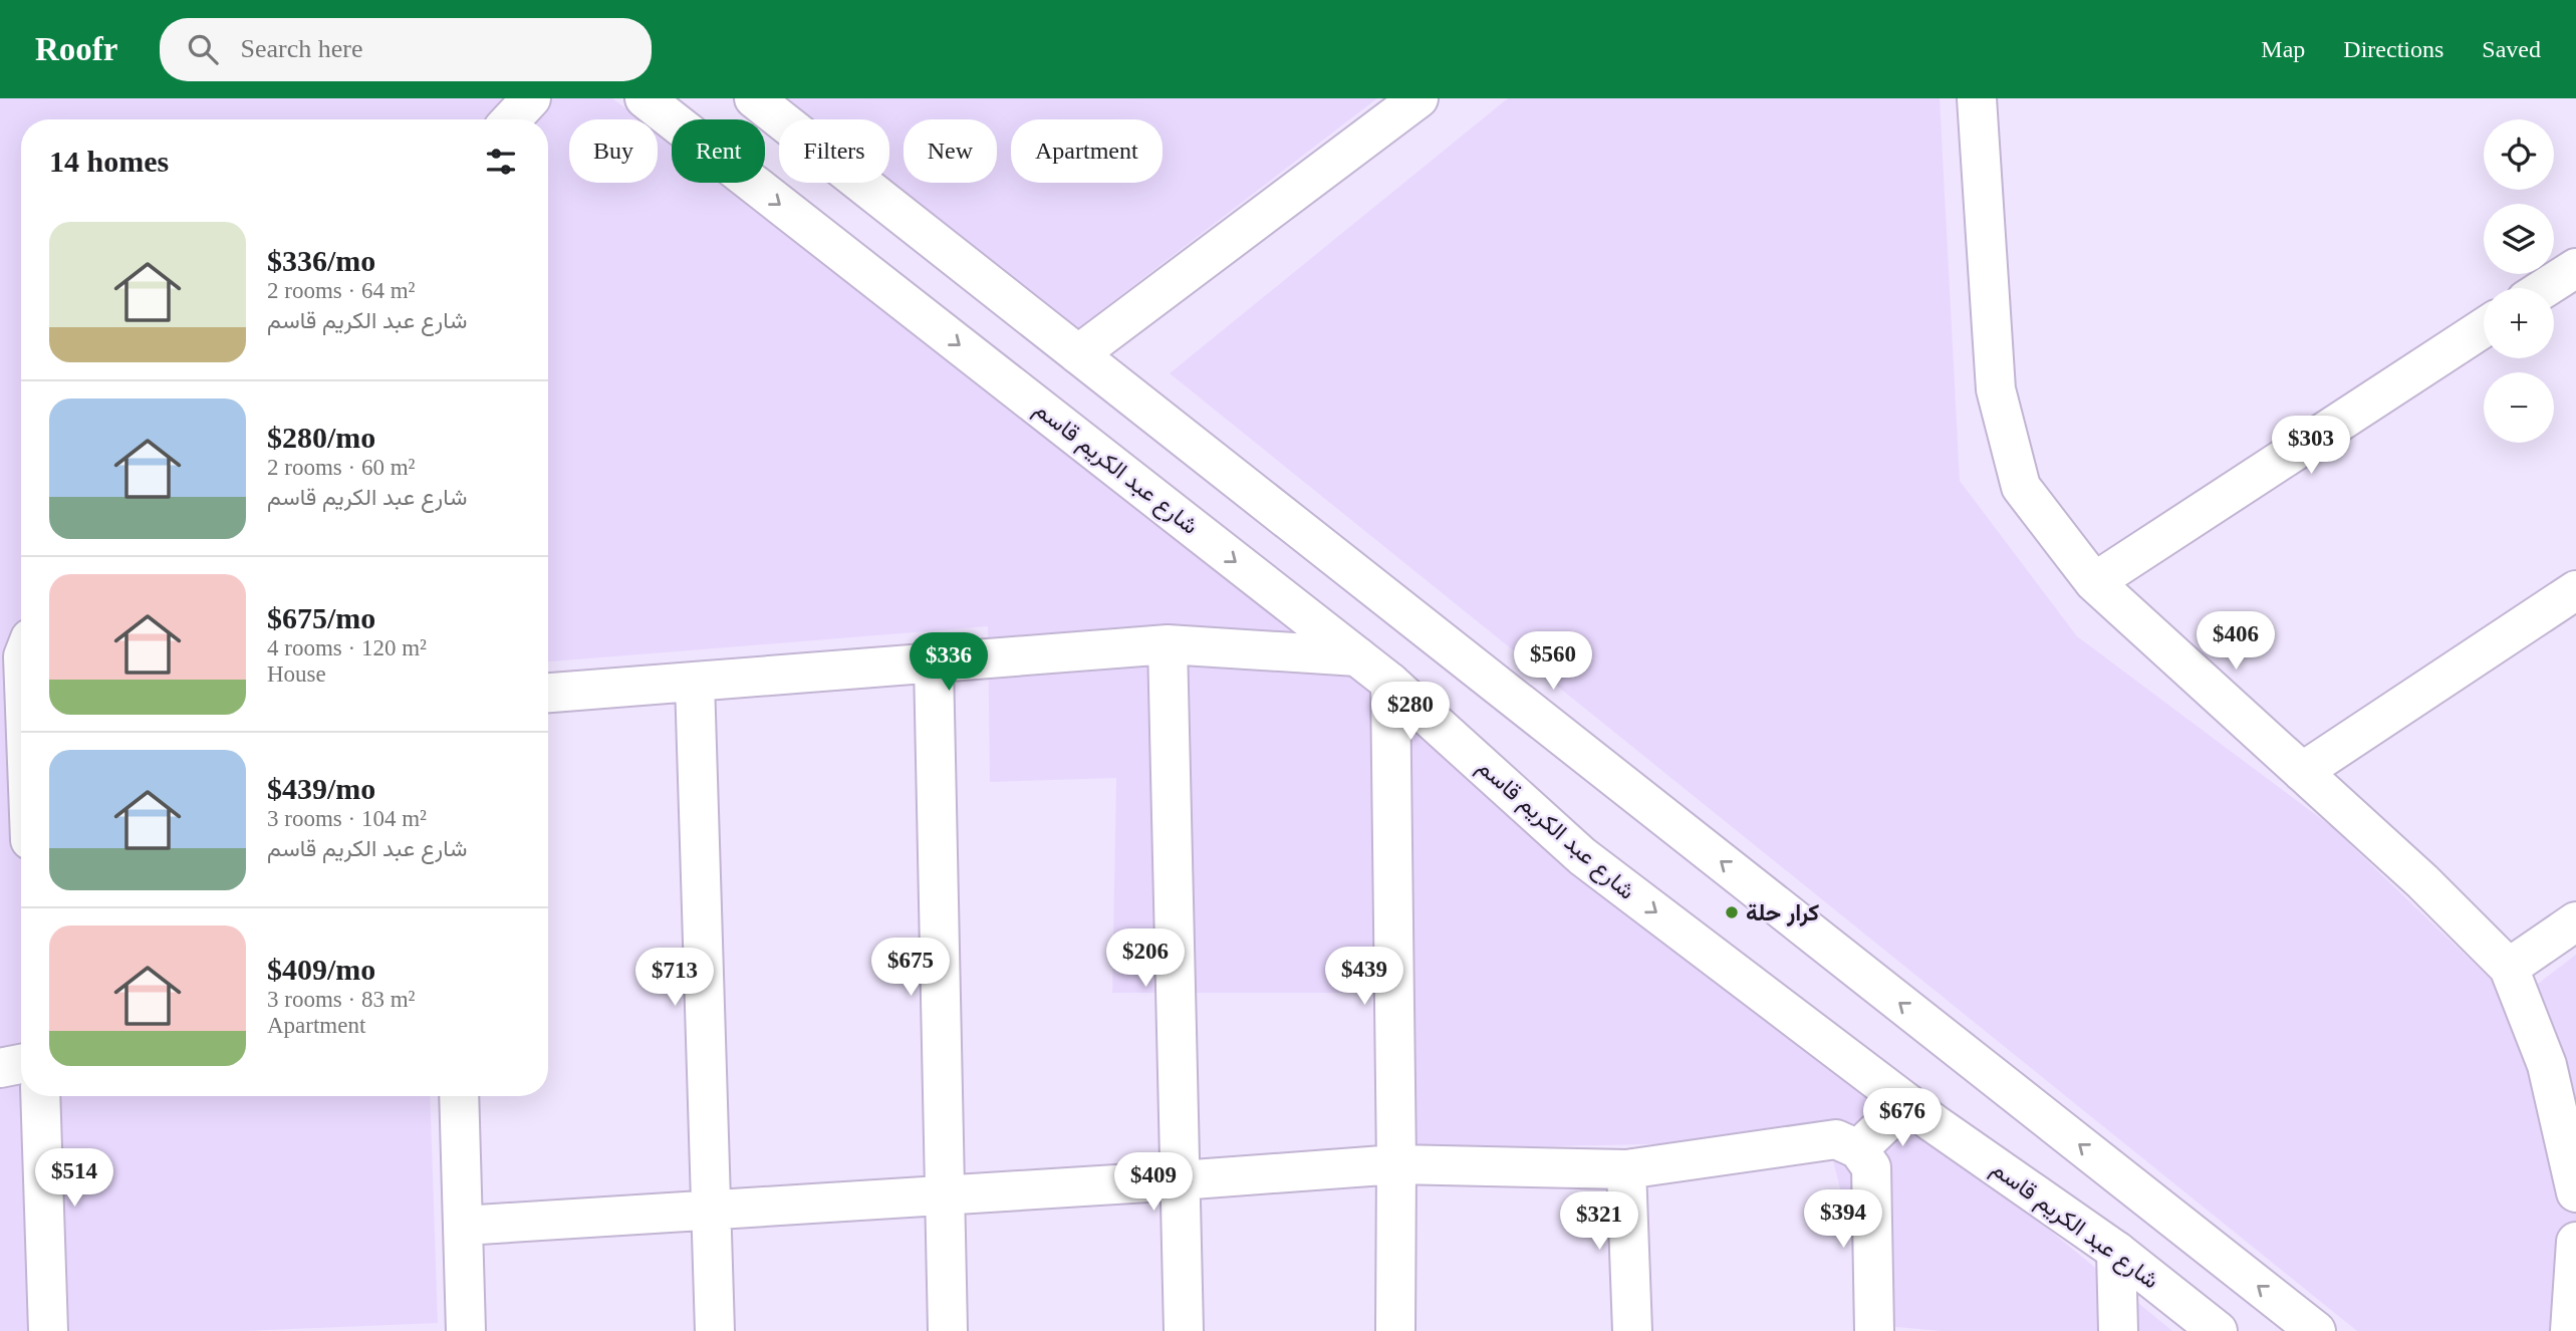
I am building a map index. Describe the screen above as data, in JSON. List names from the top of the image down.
{
  "streets": {
    "street": ["شارع عبد الكريم قاسم"]
  },
  "places": ["كرار حلة"],
  "page": {
    "header": "Roofr",
    "search": "Search here",
    "nav": ["Map", "Directions", "Saved"],
    "map_buttons": ["+", "−"],
    "chip": [
      "Buy",
      "Rent",
      "Filters",
      "New",
      "Apartment"
    ],
    "heading": "14 homes",
    "list": [
      {
        "name": "$336/mo",
        "note": "2 rooms · 64 m² · شارع عبد الكريم قاسم"
      },
      {
        "name": "$280/mo",
        "note": "2 rooms · 60 m² · شارع عبد الكريم قاسم"
      },
      {
        "name": "$675/mo",
        "note": "4 rooms · 120 m² · House"
      },
      {
        "name": "$439/mo",
        "note": "3 rooms · 104 m² · شارع عبد الكريم قاسم"
      },
      {
        "name": "$409/mo",
        "note": "3 rooms · 83 m² · Apartment"
      }
    ],
    "price": [
      "$303",
      "$406",
      "$560",
      "$336",
      "$280",
      "$206",
      "$675",
      "$439",
      "$713",
      "$676",
      "$514",
      "$409",
      "$394",
      "$321"
    ]
  }
}
